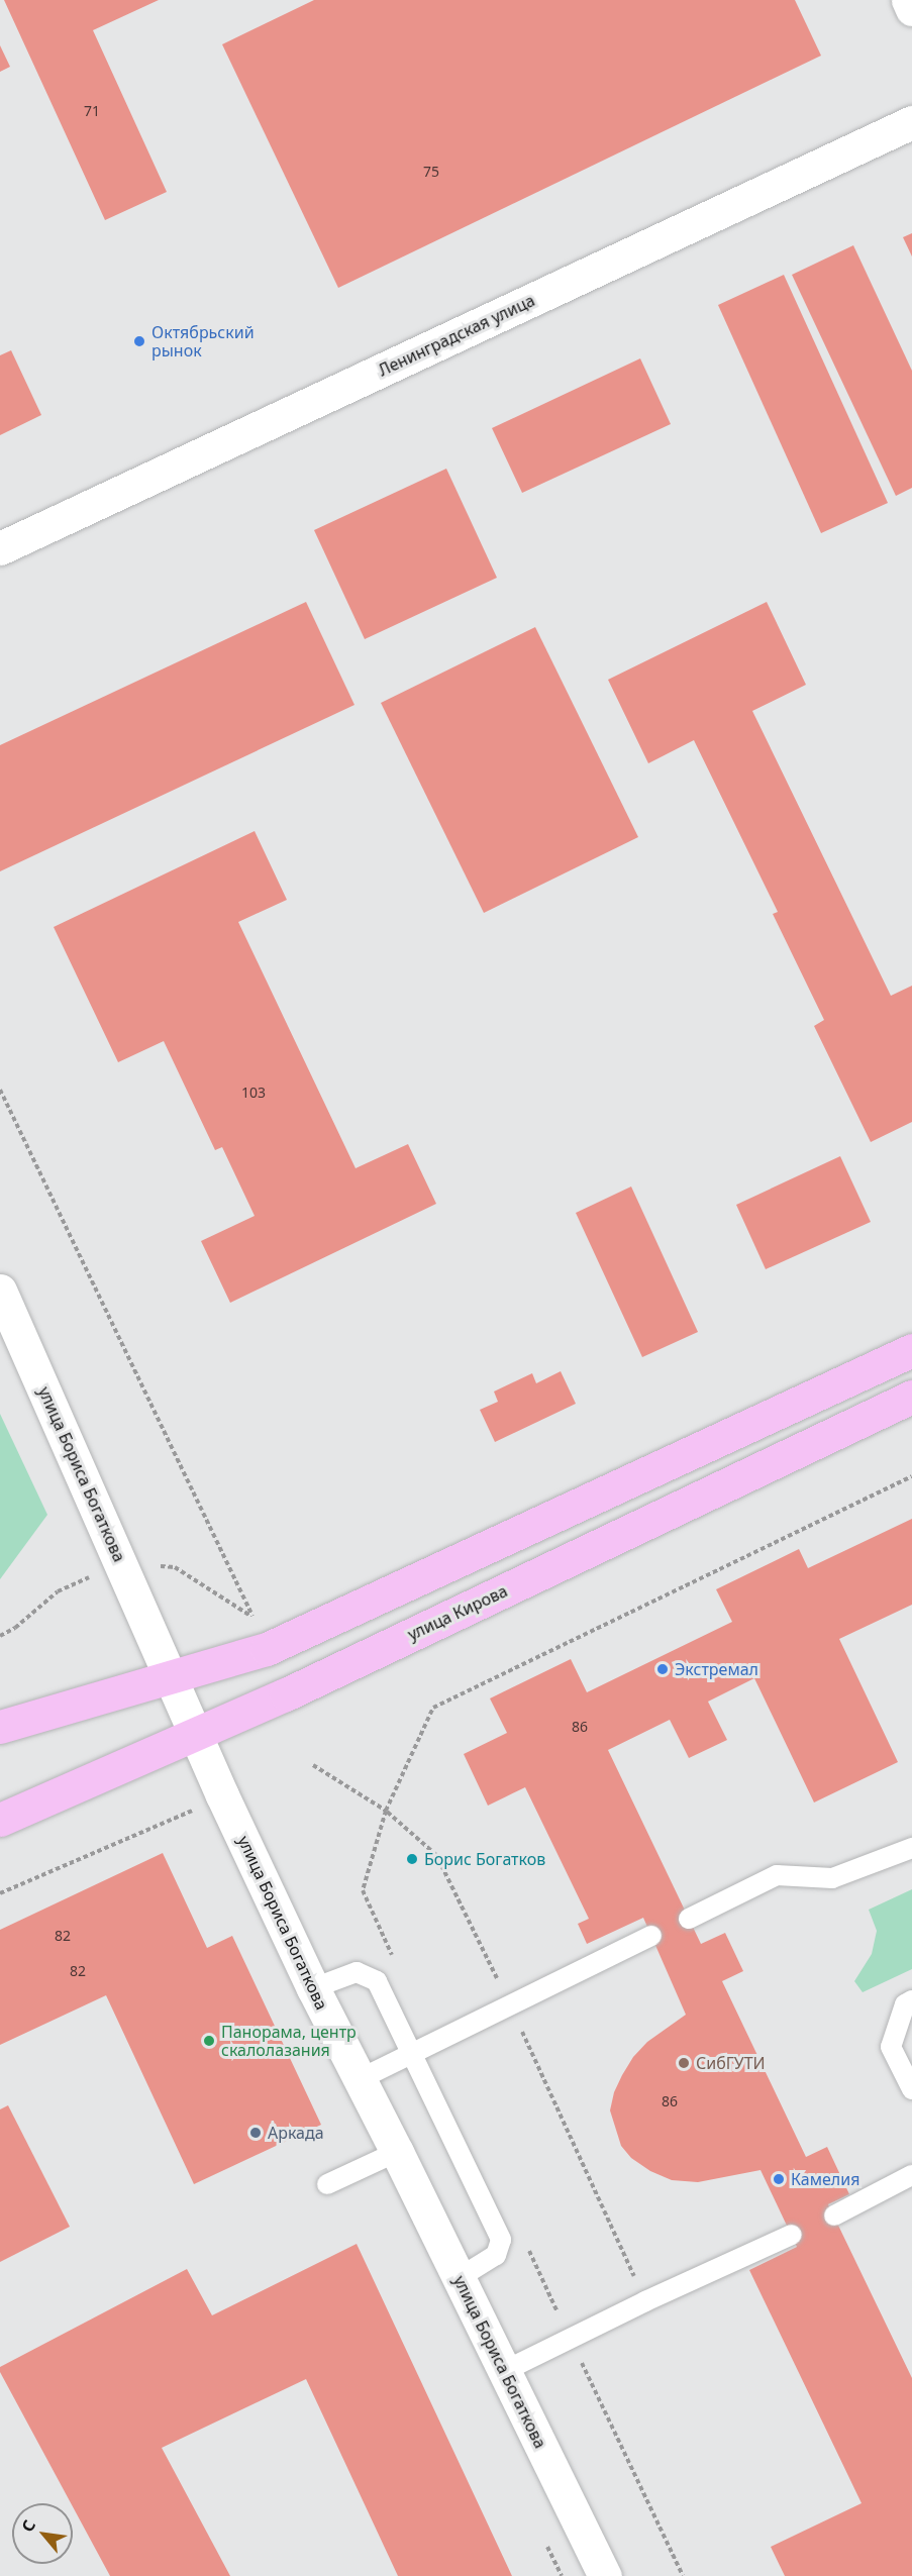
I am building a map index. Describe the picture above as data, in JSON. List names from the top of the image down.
{
  "streets": {
    "main road": ["улица Кирова"],
    "street": ["Ленинградская улица", "улица Бориса Богаткова"]
  },
  "crossings": [
    ["улица Бориса Богаткова", "улица Кирова"]
  ],
  "places": [
    "Октябрьский рынок",
    "Экстремал",
    "Борис Богатков",
    "Панорама, центр скалолазания",
    "СибГУТИ",
    "Аркада",
    "Камелия"
  ],
  "house_numbers": [
    "71",
    "75",
    "103",
    "86",
    "82",
    "82",
    "86"
  ],
  "north": "top left"
}
